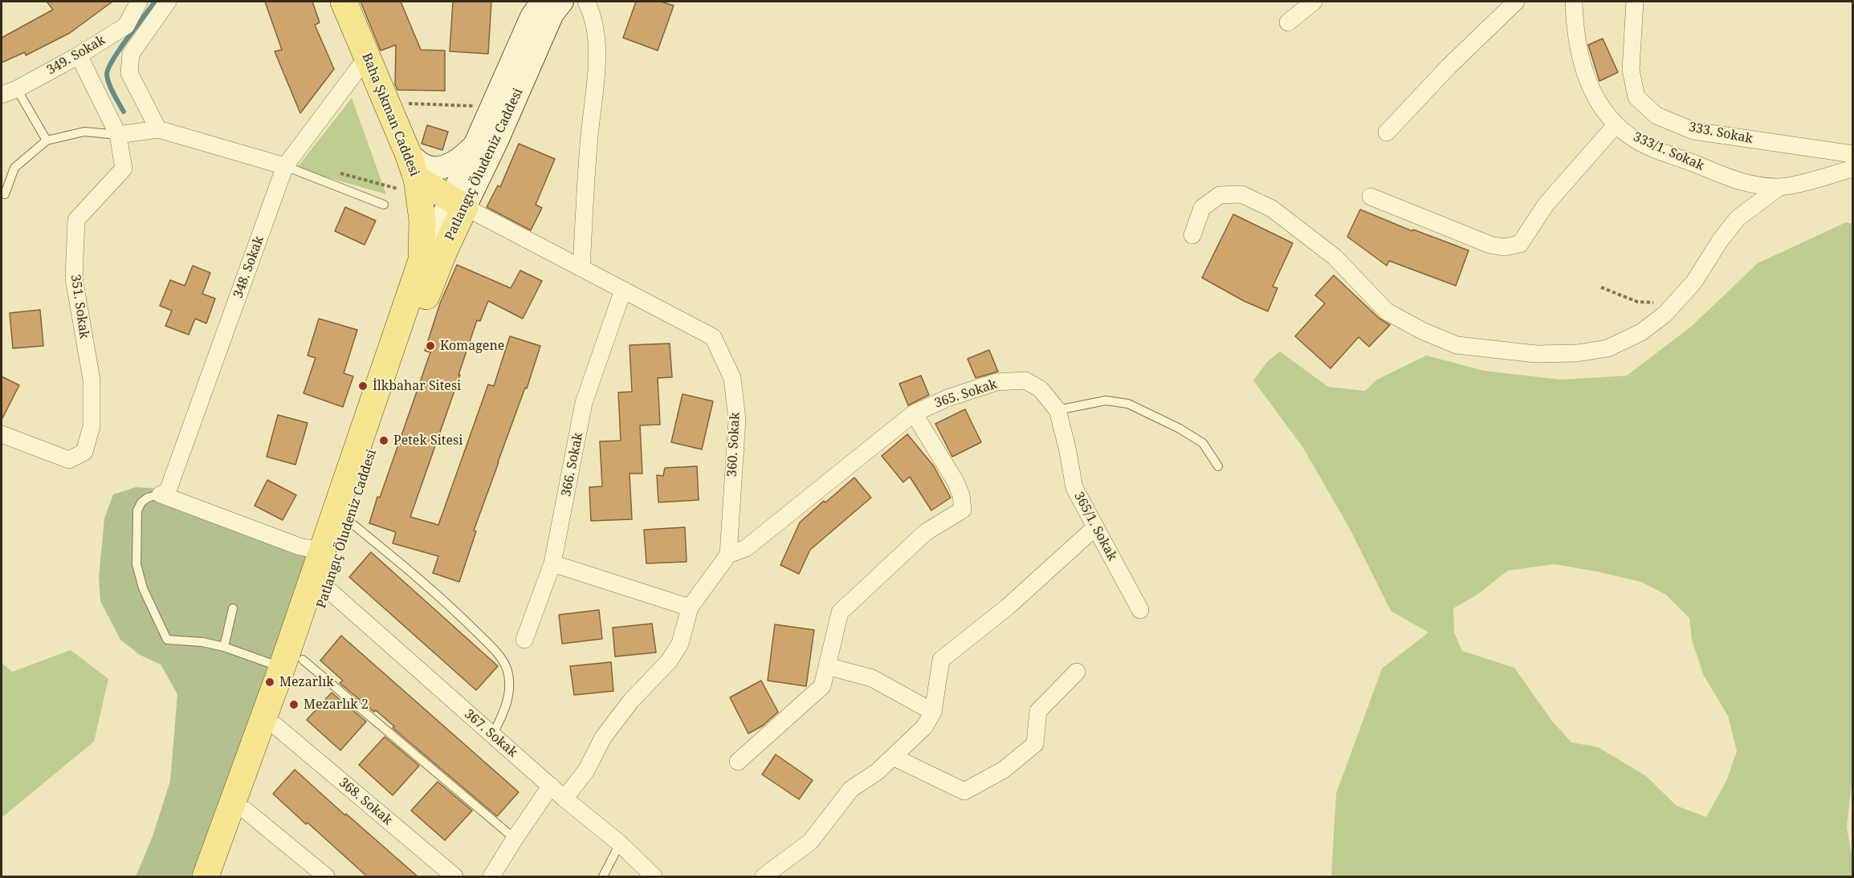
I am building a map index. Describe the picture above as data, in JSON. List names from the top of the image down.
{
  "streets": {
    "main road": ["Baha Şıkman Caddesi", "Patlangıç Öludeniz Caddesi"],
    "street": [
      "349. Sokak",
      "333. Sokak",
      "333/1. Sokak",
      "348. Sokak",
      "351. Sokak",
      "365. Sokak",
      "360. Sokak",
      "366. Sokak",
      "365/1. Sokak",
      "367. Sokak",
      "368. Sokak"
    ]
  },
  "crossings": [
    ["349. Sokak", "351. Sokak"],
    ["Baha Şıkman Caddesi", "Patlangıç Öludeniz Caddesi"],
    ["Baha Şıkman Caddesi", "348. Sokak"],
    ["Patlangıç Öludeniz Caddesi", "360. Sokak"],
    ["Patlangıç Öludeniz Caddesi", "367. Sokak"],
    ["Patlangıç Öludeniz Caddesi", "368. Sokak"],
    ["365. Sokak", "360. Sokak"],
    ["365. Sokak", "365/1. Sokak"],
    ["360. Sokak", "366. Sokak"]
  ],
  "places": [
    "Komagene",
    "İlkbahar Sitesi",
    "Petek Sitesi",
    "Mezarlık",
    "Mezarlık 2"
  ]
}
